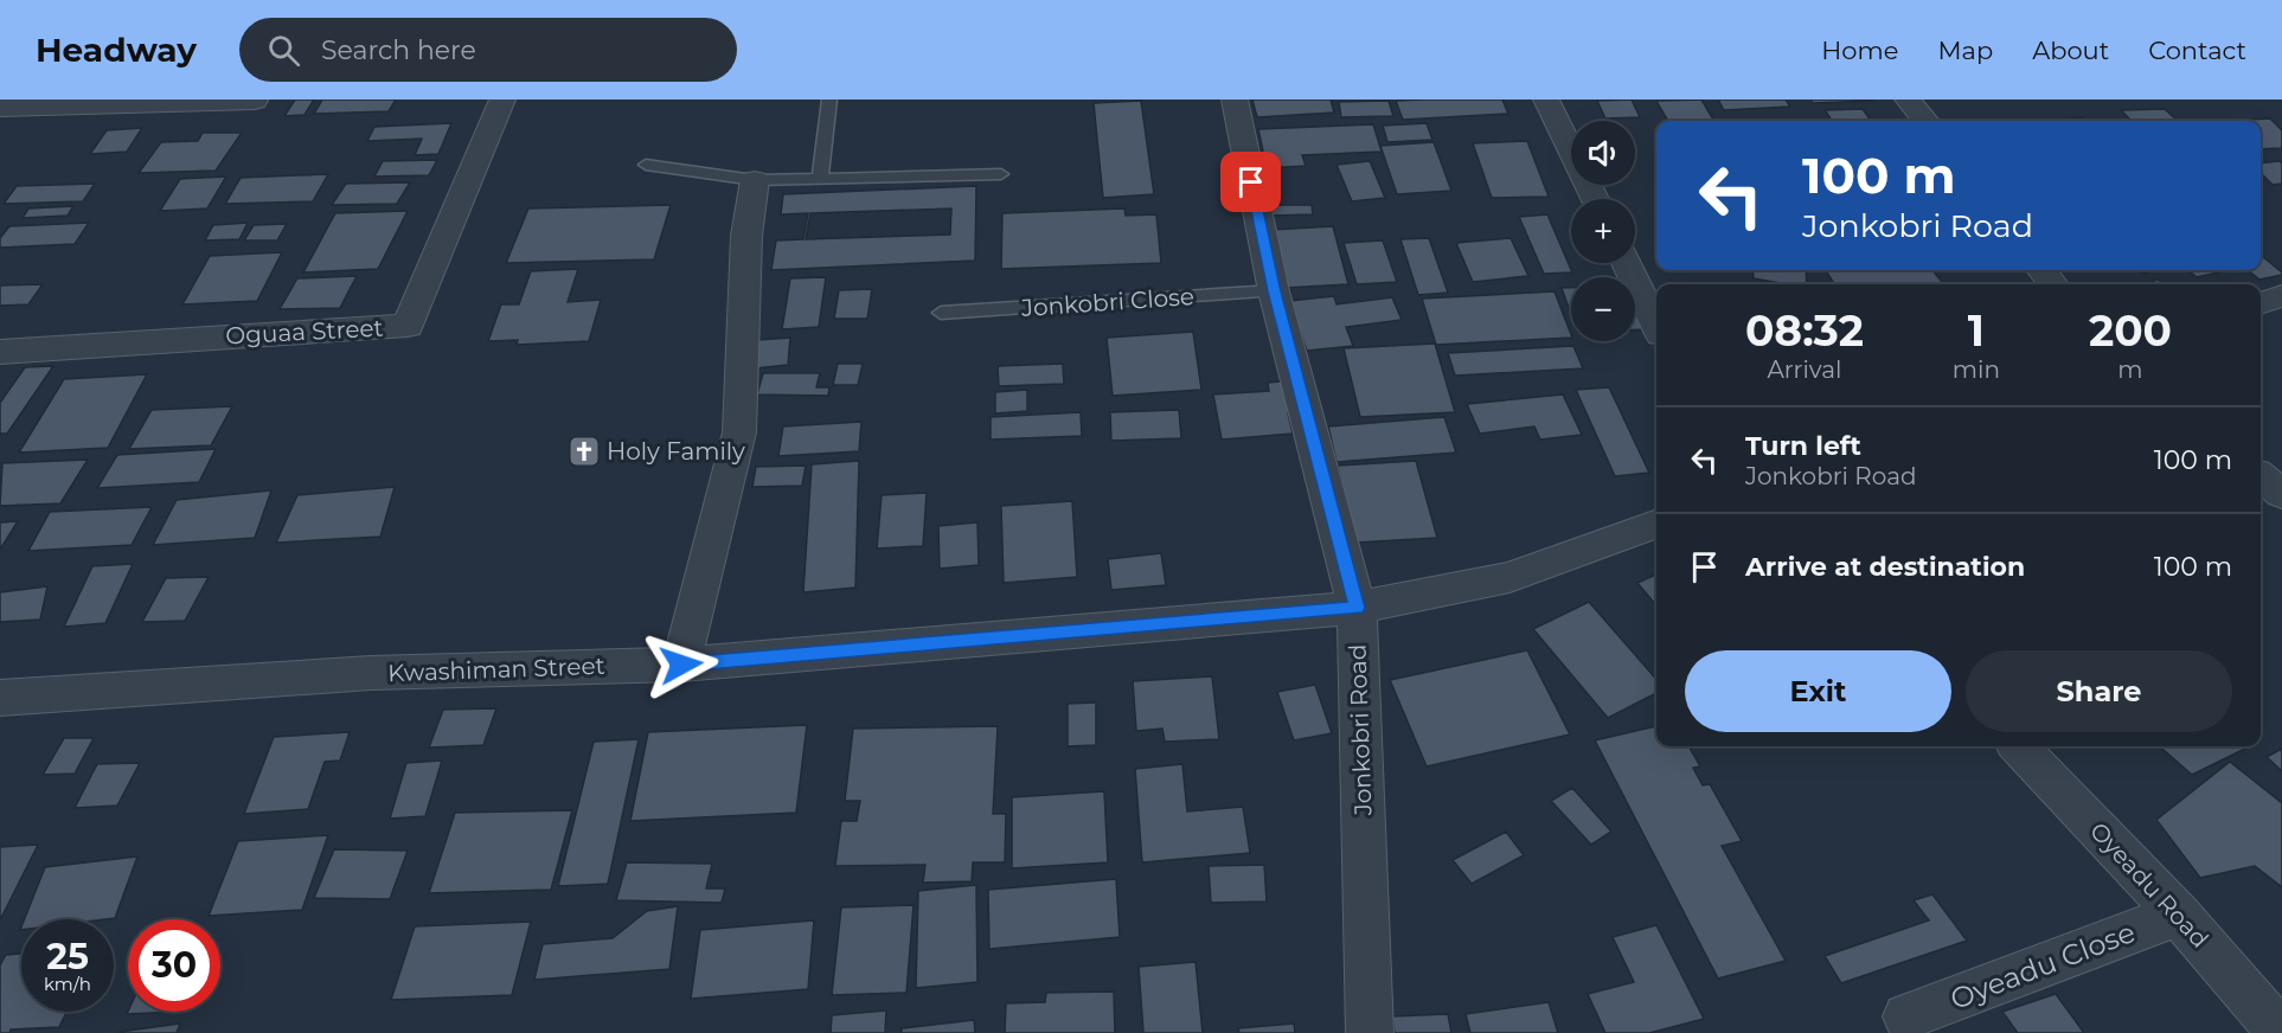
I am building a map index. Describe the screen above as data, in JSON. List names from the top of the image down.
{
  "streets": {
    "street": [
      "Oguaa Street",
      "Kwashiman Street",
      "Jonkobri Road",
      "Oyeadu Road",
      "Oyeadu Close"
    ],
    "lane": ["Jonkobri Close"]
  },
  "crossings": [
    ["Jonkobri Close", "Jonkobri Road"],
    ["Kwashiman Street", "Jonkobri Road"],
    ["Oyeadu Road", "Oyeadu Close"]
  ],
  "places": {
    "church": ["Holy Family"]
  },
  "page": {
    "header": "Headway",
    "search": "Search here",
    "nav": [
      "Home",
      "Map",
      "About",
      "Contact"
    ],
    "map_buttons": ["+", "−"],
    "turn": ["100 m", "Jonkobri Road"],
    "eta": [
      "08:32",
      "Arrival",
      "1",
      "min",
      "200",
      "m"
    ],
    "list": [
      {
        "name": "Turn left",
        "note": "Jonkobri Road",
        "value": "100 m"
      },
      {
        "name": "Arrive at destination",
        "value": "100 m"
      }
    ],
    "buttons": ["Exit", "Share"],
    "speed": "25 km/h",
    "limit": "30"
  }
}
